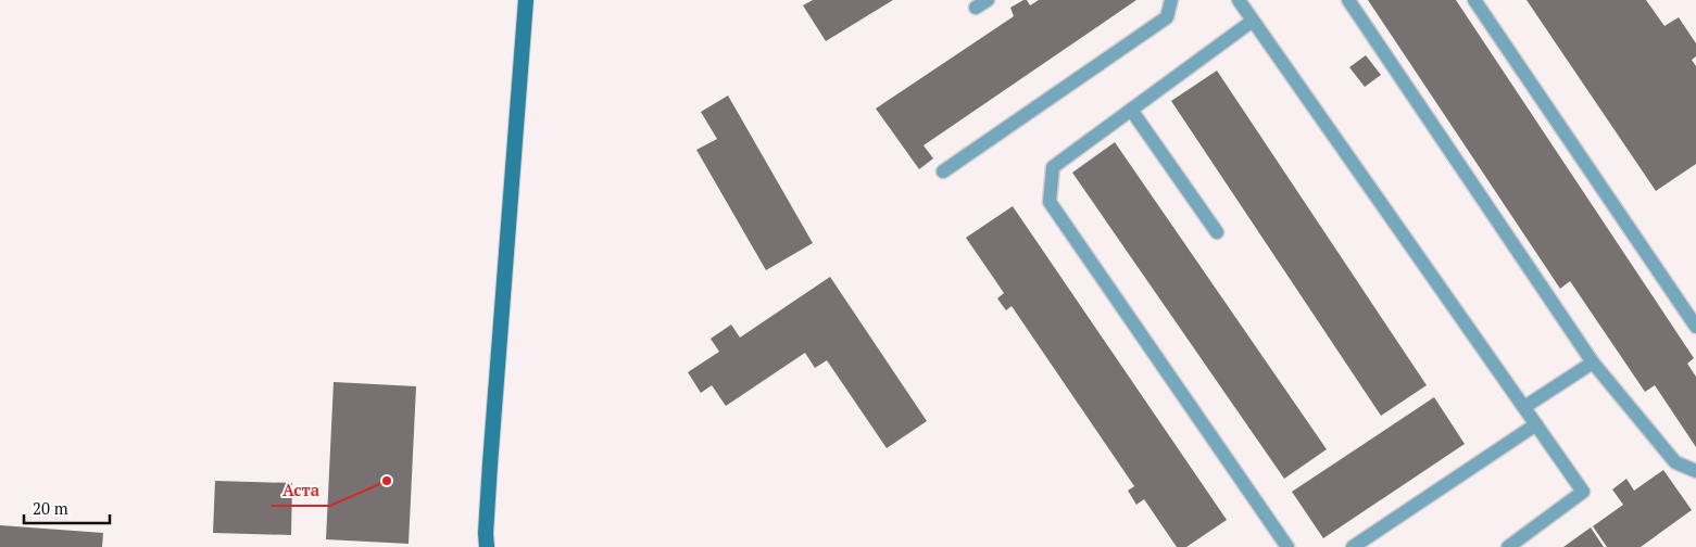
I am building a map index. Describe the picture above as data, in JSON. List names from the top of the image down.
{
  "places": ["Аста"],
  "scale_bar": "20 m"
}
